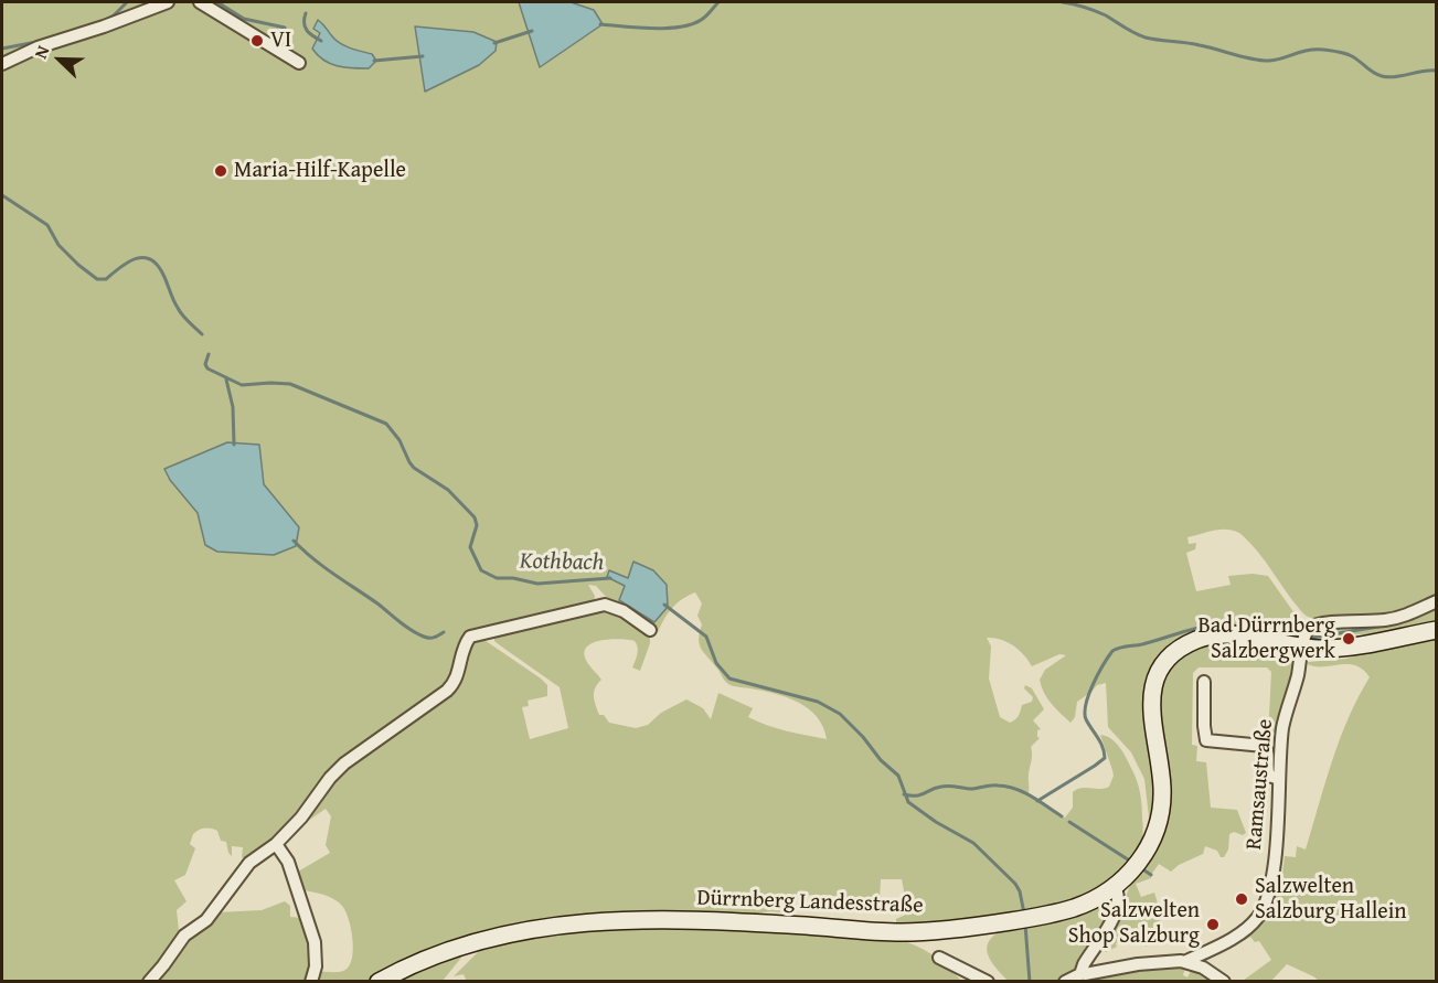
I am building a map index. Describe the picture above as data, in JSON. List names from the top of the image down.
{
  "streets": {
    "main road": ["Dürrnberg Landesstraße"],
    "street": ["Ramsaustraße"]
  },
  "crossings": [
    ["Ramsaustraße", "Dürrnberg Landesstraße"]
  ],
  "water": ["Kothbach"],
  "places": [
    "VI",
    "Maria-Hilf-Kapelle",
    "Bad Dürrnberg Salzbergwerk",
    "Salzwelten Salzburg Hallein",
    "Salzwelten Shop Salzburg"
  ],
  "north": "top left"
}
